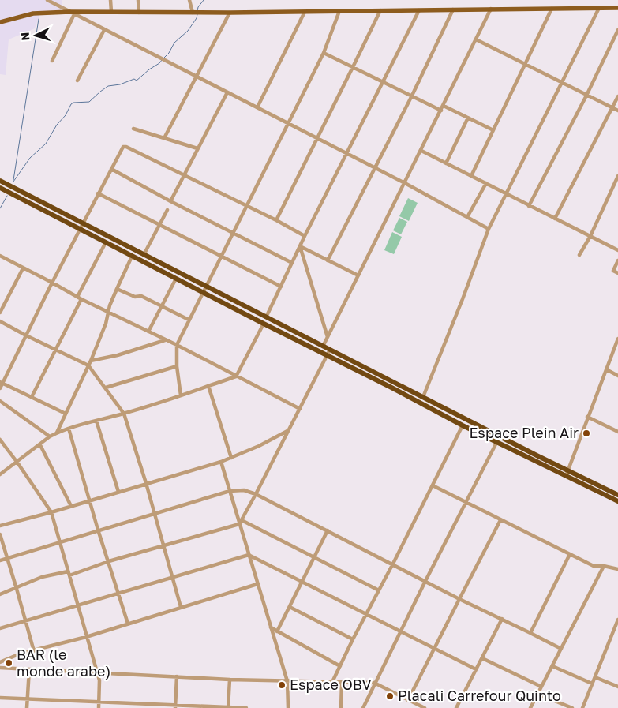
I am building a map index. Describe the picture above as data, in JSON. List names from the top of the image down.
{
  "places": [
    "Espace Plein Air",
    "BAR (le monde arabe)",
    "Espace OBV",
    "Placali Carrefour Quinto"
  ],
  "north": "left"
}
